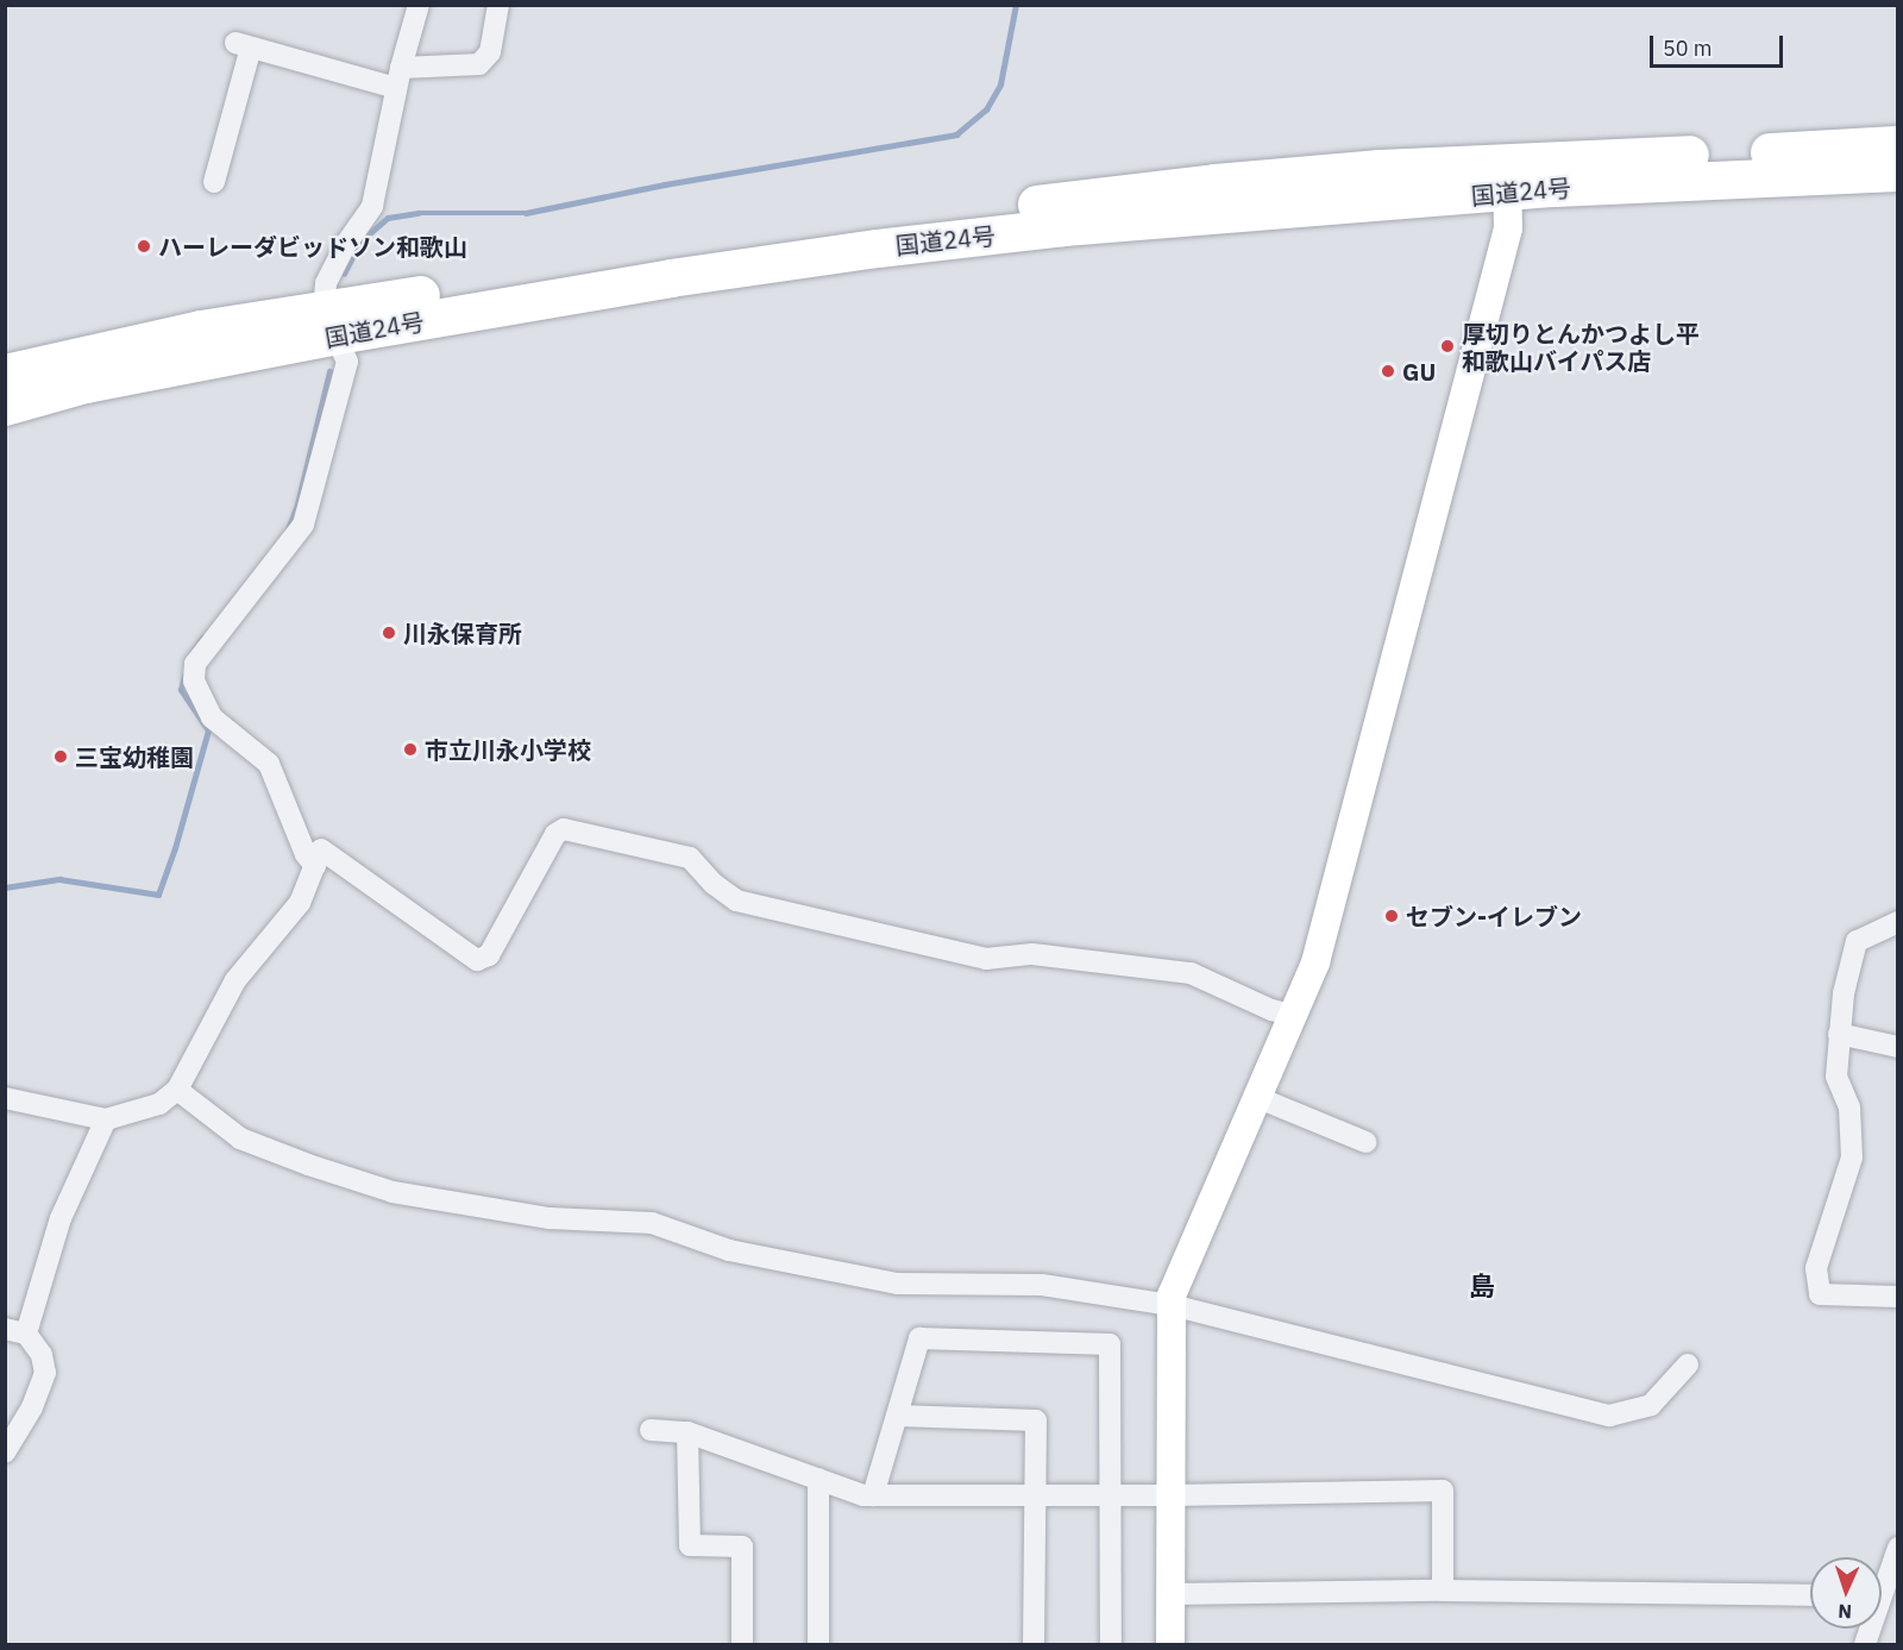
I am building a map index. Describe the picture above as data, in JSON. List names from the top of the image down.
{
  "streets": {
    "highway": ["国道24号"]
  },
  "districts": ["島"],
  "places": [
    "ハーレーダビッドソン和歌山",
    "厚切りとんかつよし平 和歌山バイパス店",
    "GU",
    "川永保育所",
    "市立川永小学校",
    "三宝幼稚園",
    "セブン-イレブン"
  ],
  "scale_bar": "50 m",
  "north": "bottom"
}
